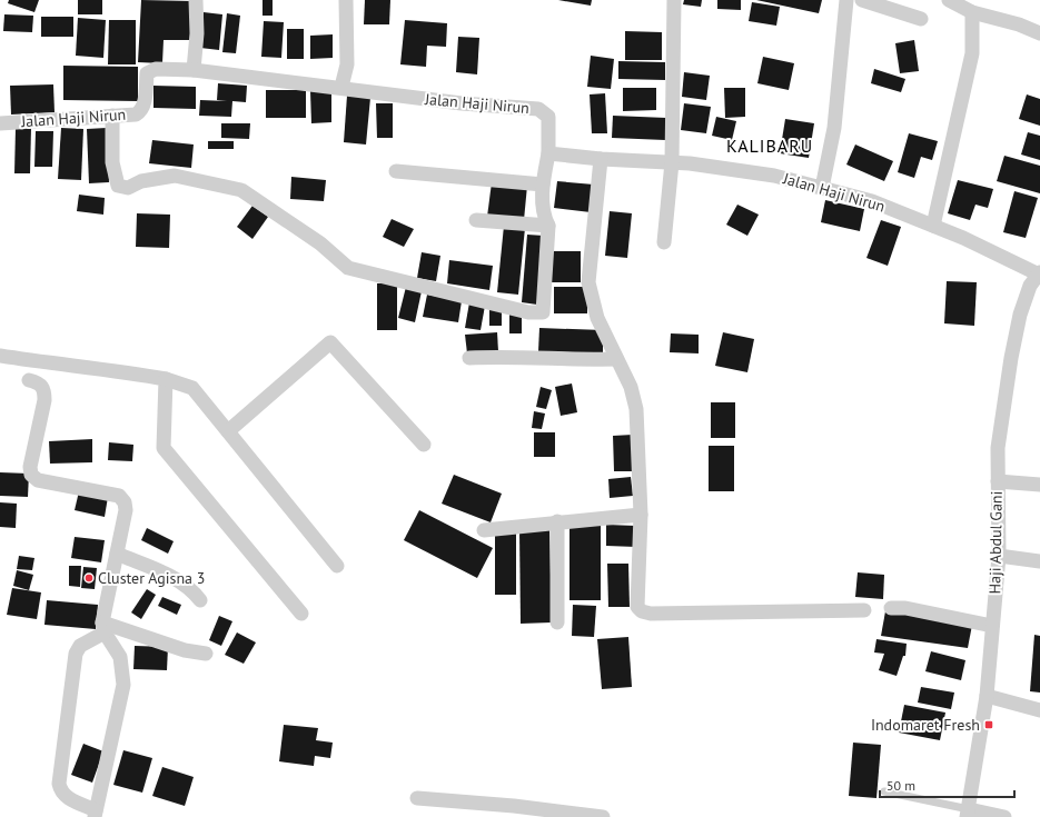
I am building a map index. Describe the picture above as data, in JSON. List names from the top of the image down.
{
  "streets": {
    "street": ["Jalan Haji Nirun", "Haji Abdul Gani"]
  },
  "crossings": [
    ["Jalan Haji Nirun", "Haji Abdul Gani"]
  ],
  "districts": ["KALIBARU"],
  "places": {
    "other": ["Cluster Agisna 3"],
    "transit": ["Indomaret Fresh"]
  },
  "scale_bar": "50 m"
}
